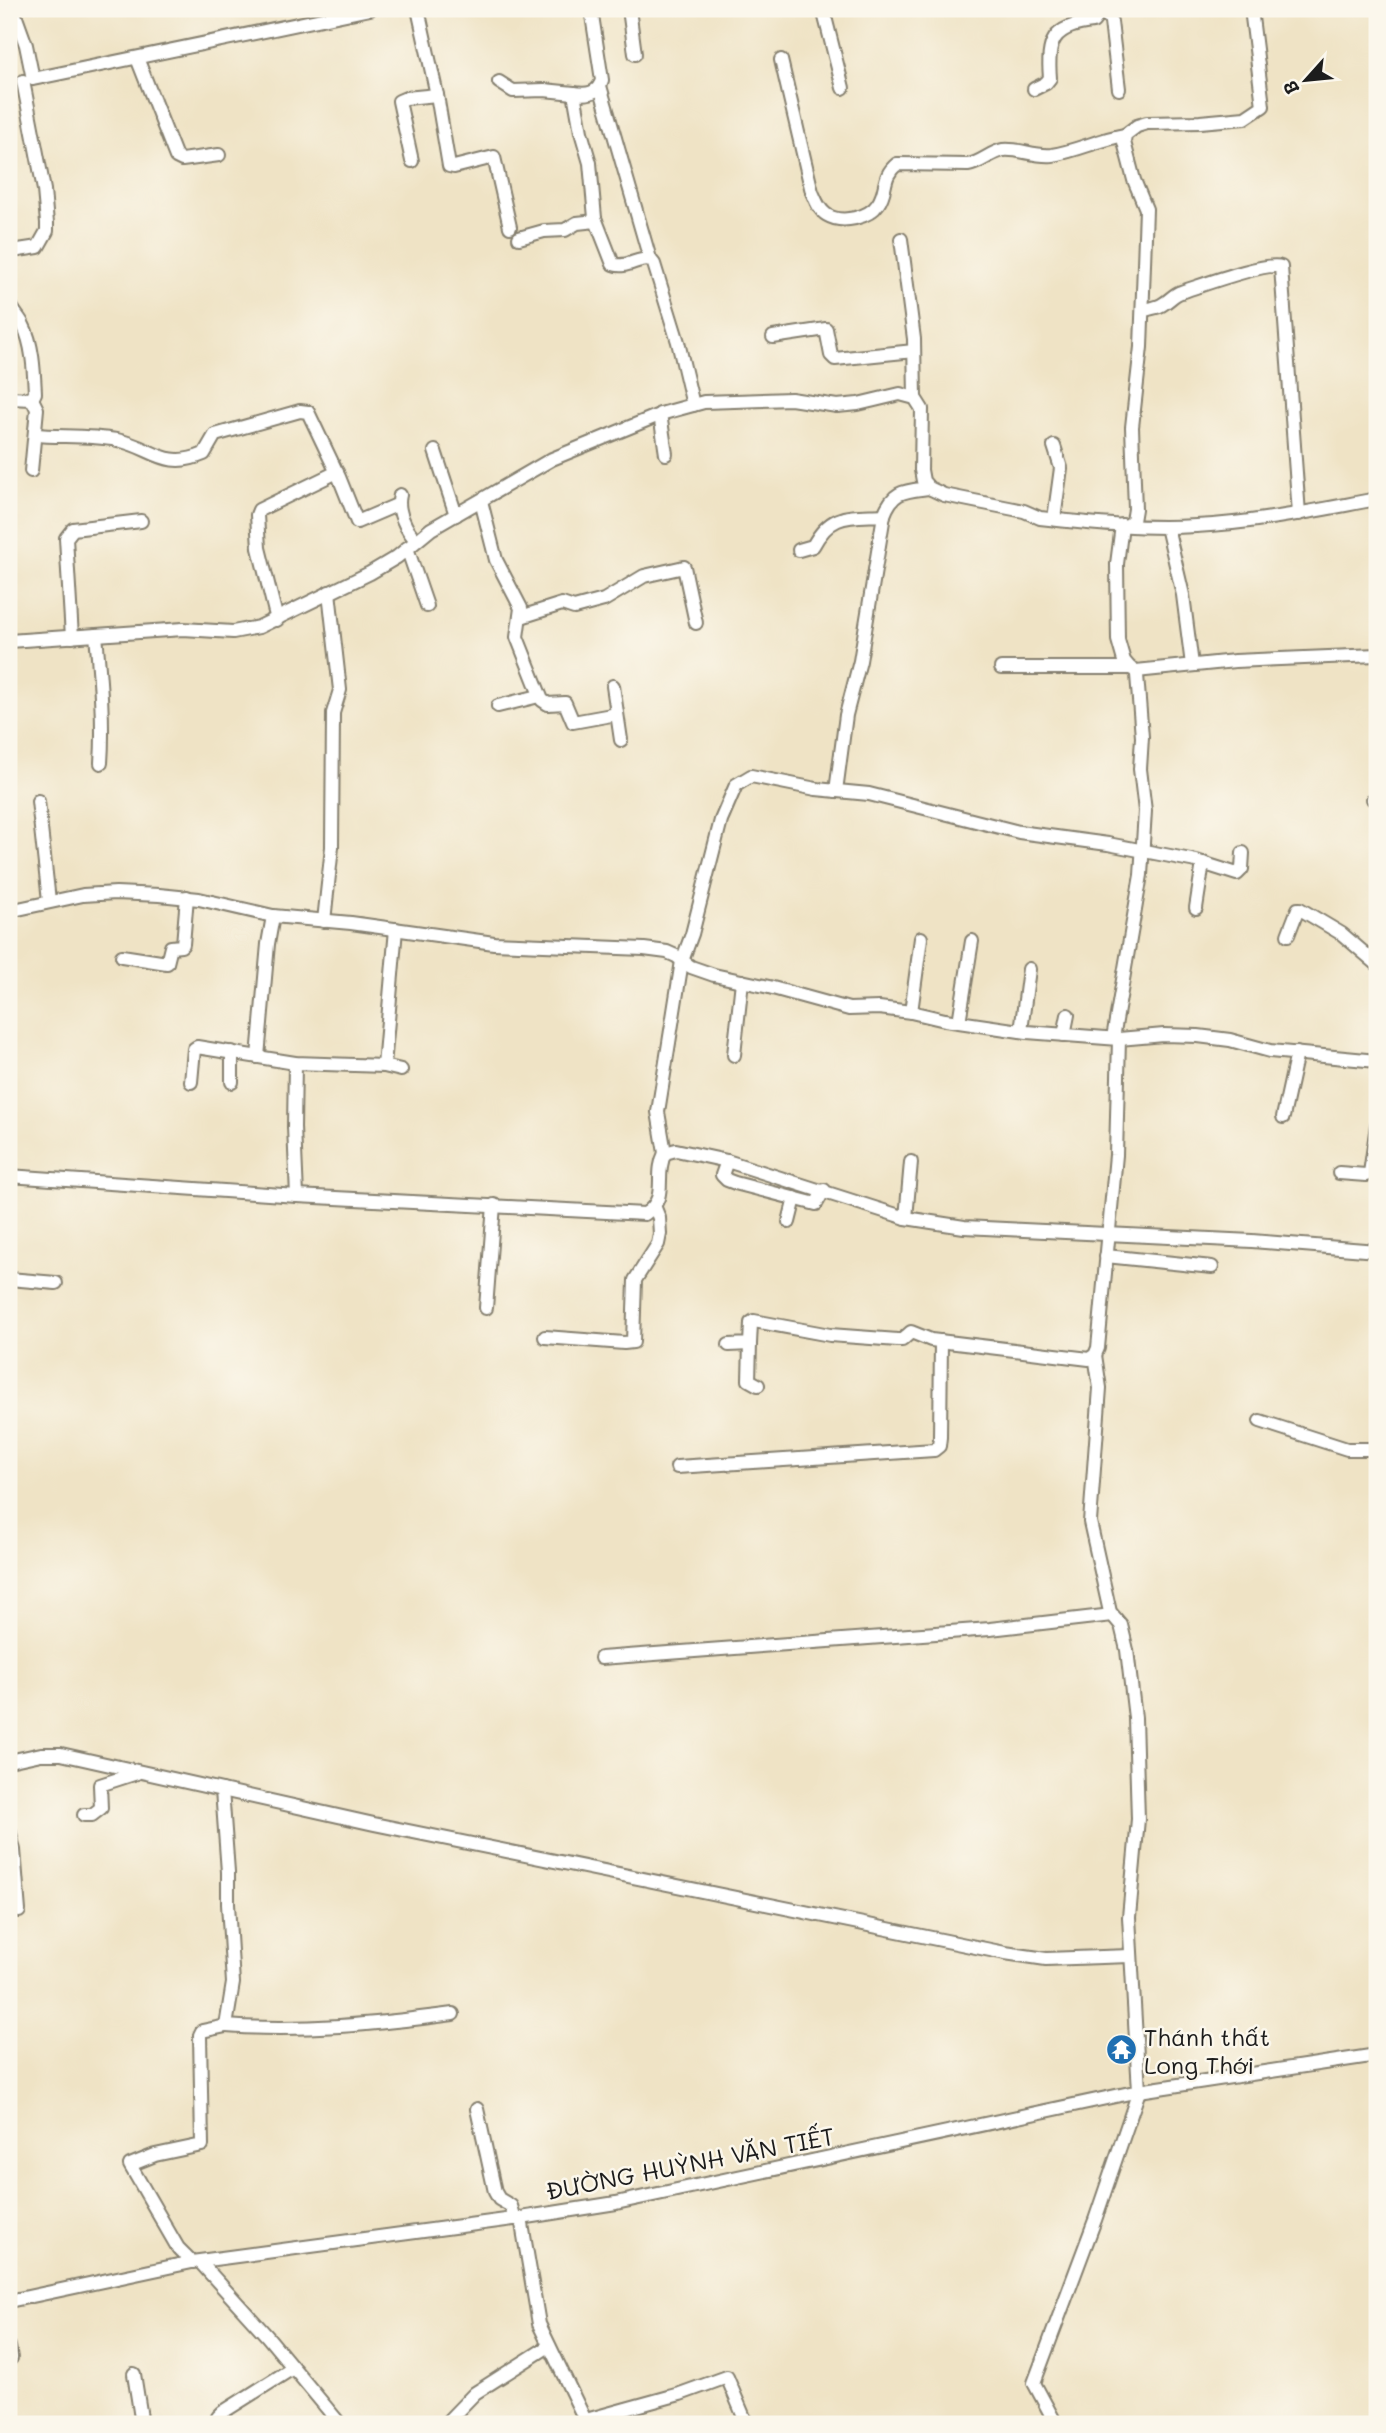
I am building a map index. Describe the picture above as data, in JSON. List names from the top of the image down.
{
  "streets": {
    "street": ["ĐƯỜNG HUỲNH VĂN TIẾT"]
  },
  "places": {
    "temple": ["Thánh thất Long Thới"]
  },
  "north": "bottom left"
}
